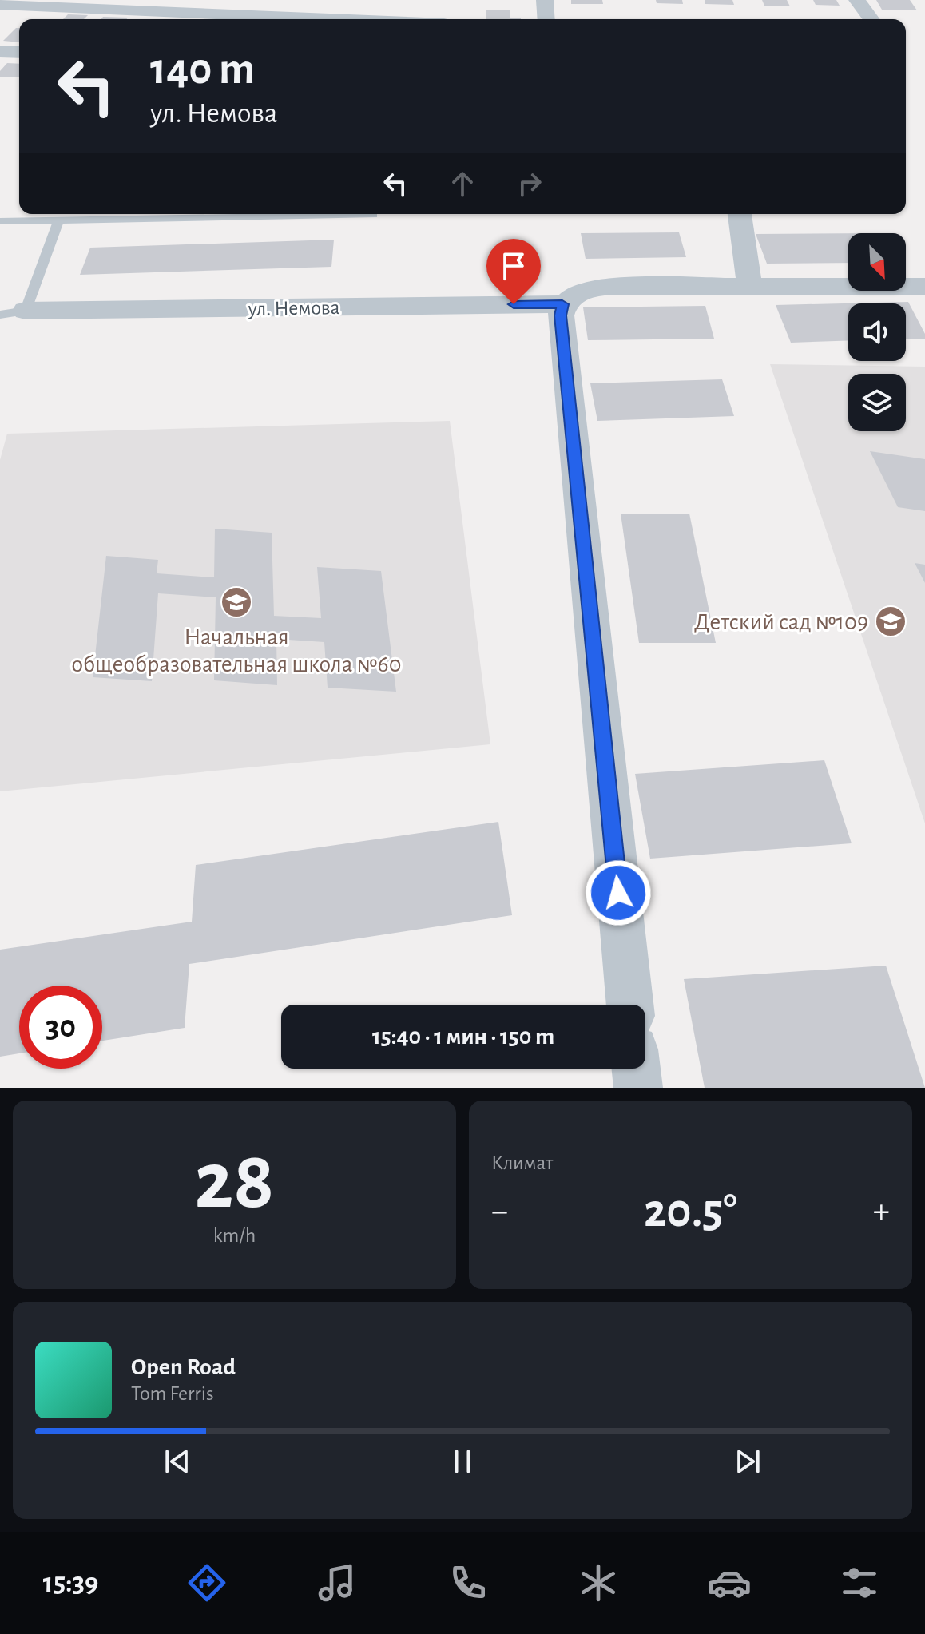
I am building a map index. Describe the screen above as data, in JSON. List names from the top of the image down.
{
  "streets": {
    "street": ["ул. Немова"]
  },
  "places": {
    "school or university": ["Начальная общеобразовательная школа №60", "Детский сад №109"]
  },
  "north": "bottom right",
  "page": {
    "turn": ["140 m", "ул. Немова"],
    "limit": "30",
    "trip": "15:40 · 1 мин · 150 m",
    "tile": [
      ["28", "km/h"],
      "Климат"
    ],
    "heat": ["−", "20.5°", "+"],
    "song": ["Open Road", "Tom Ferris"],
    "tabs": "15:39"
  }
}
